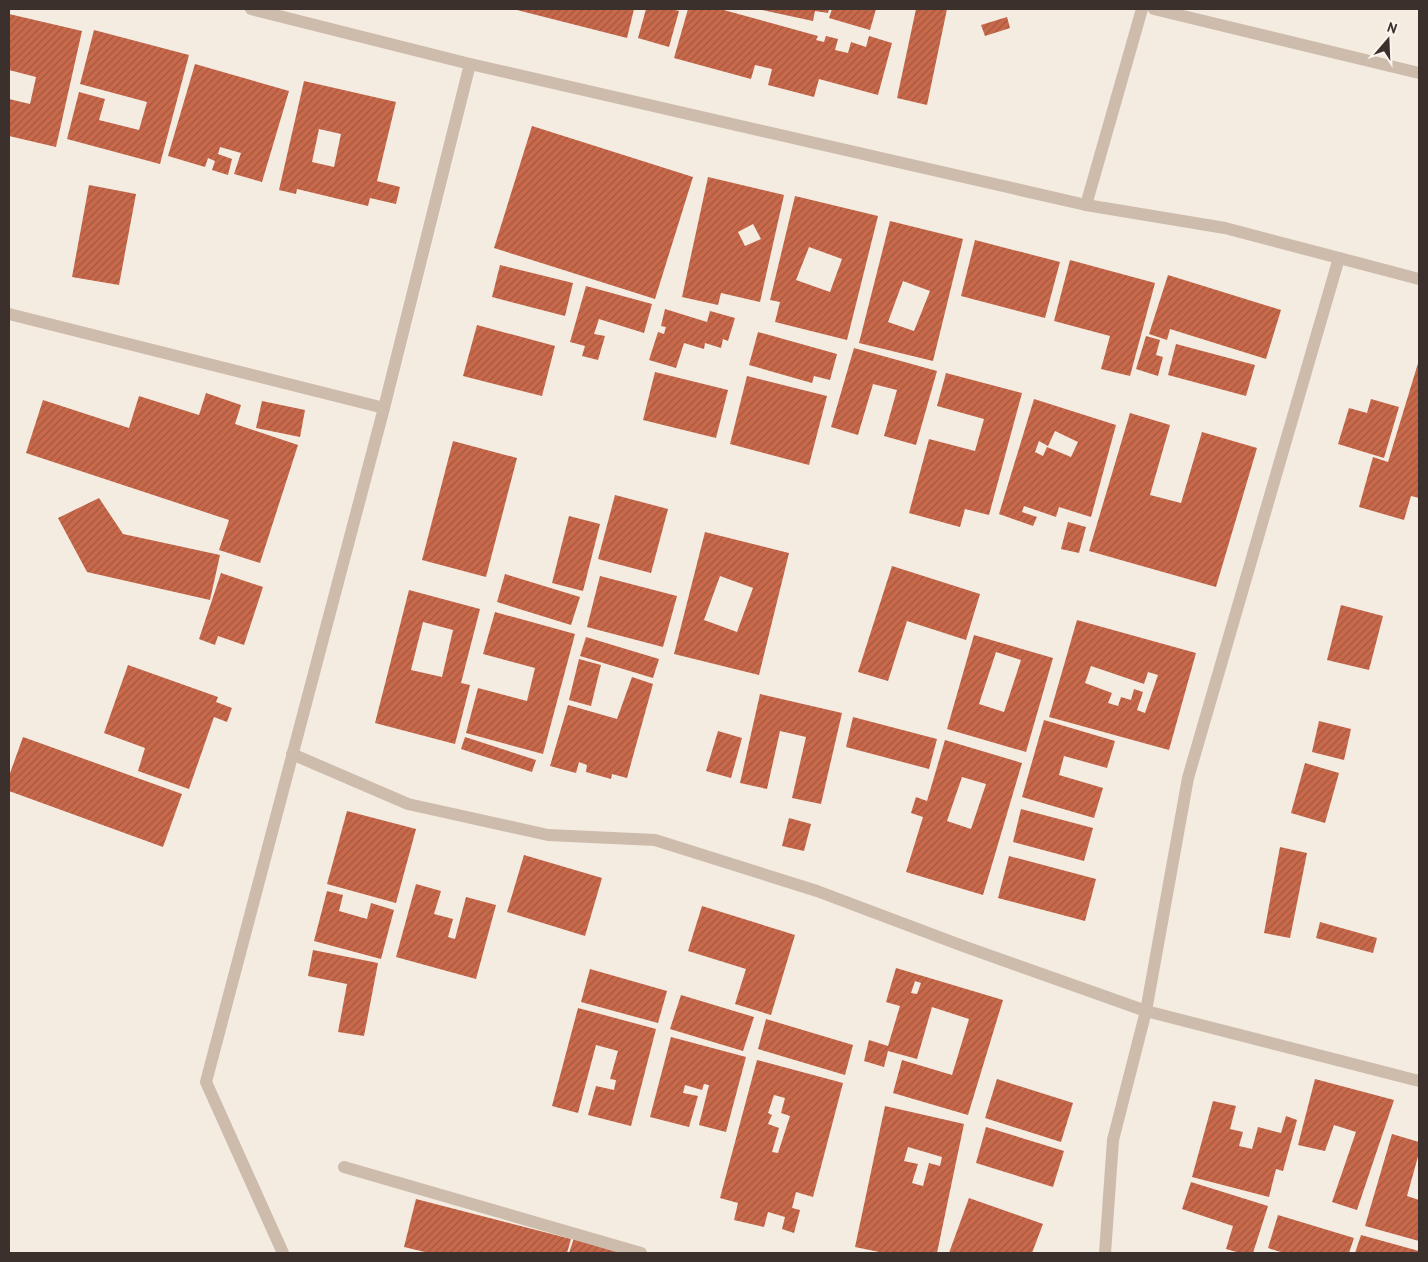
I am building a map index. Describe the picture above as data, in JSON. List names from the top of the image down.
{
  "north": "top"
}
